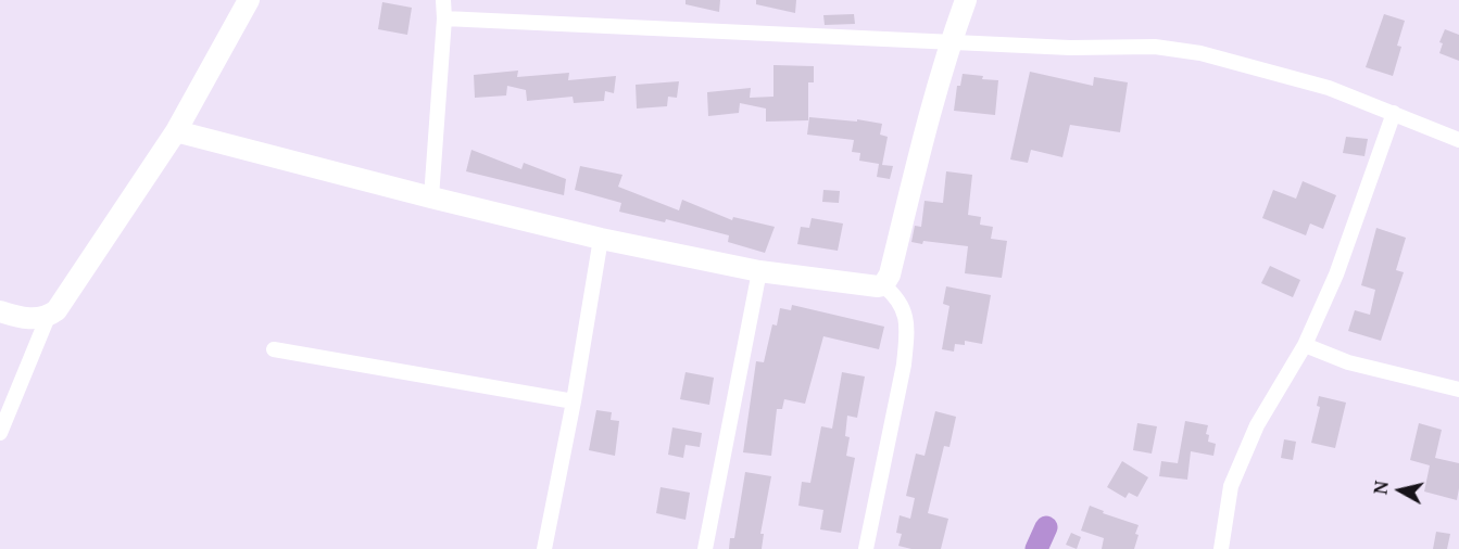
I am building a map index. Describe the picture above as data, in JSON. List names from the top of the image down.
{
  "north": "left"
}
